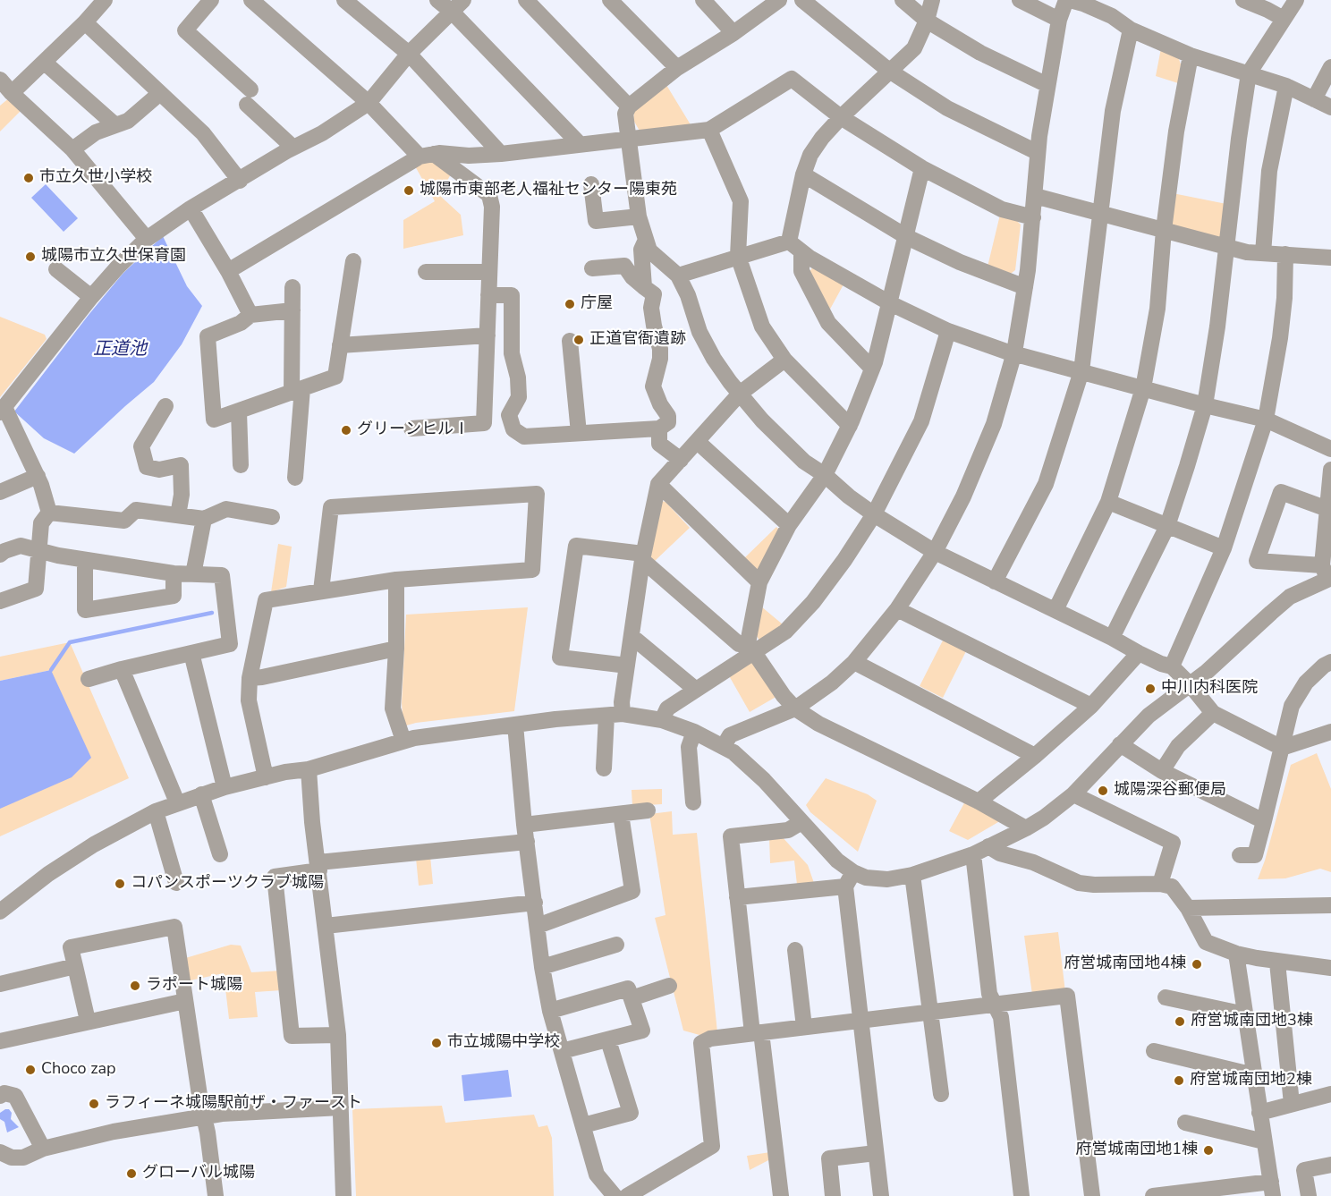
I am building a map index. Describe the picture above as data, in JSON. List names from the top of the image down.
{
  "water": ["正道池"],
  "places": [
    "市立久世小学校",
    "城陽市東部老人福祉センター陽東苑",
    "城陽市立久世保育園",
    "庁屋",
    "正道官衙遺跡",
    "グリーンヒルⅠ",
    "中川内科医院",
    "城陽深谷郵便局",
    "コパンスポーツクラブ城陽",
    "府営城南団地4棟",
    "ラポート城陽",
    "府営城南団地3棟",
    "市立城陽中学校",
    "Choco zap",
    "府営城南団地2棟",
    "ラフィーネ城陽駅前ザ・ファースト",
    "府営城南団地1棟",
    "グローバル城陽"
  ]
}
